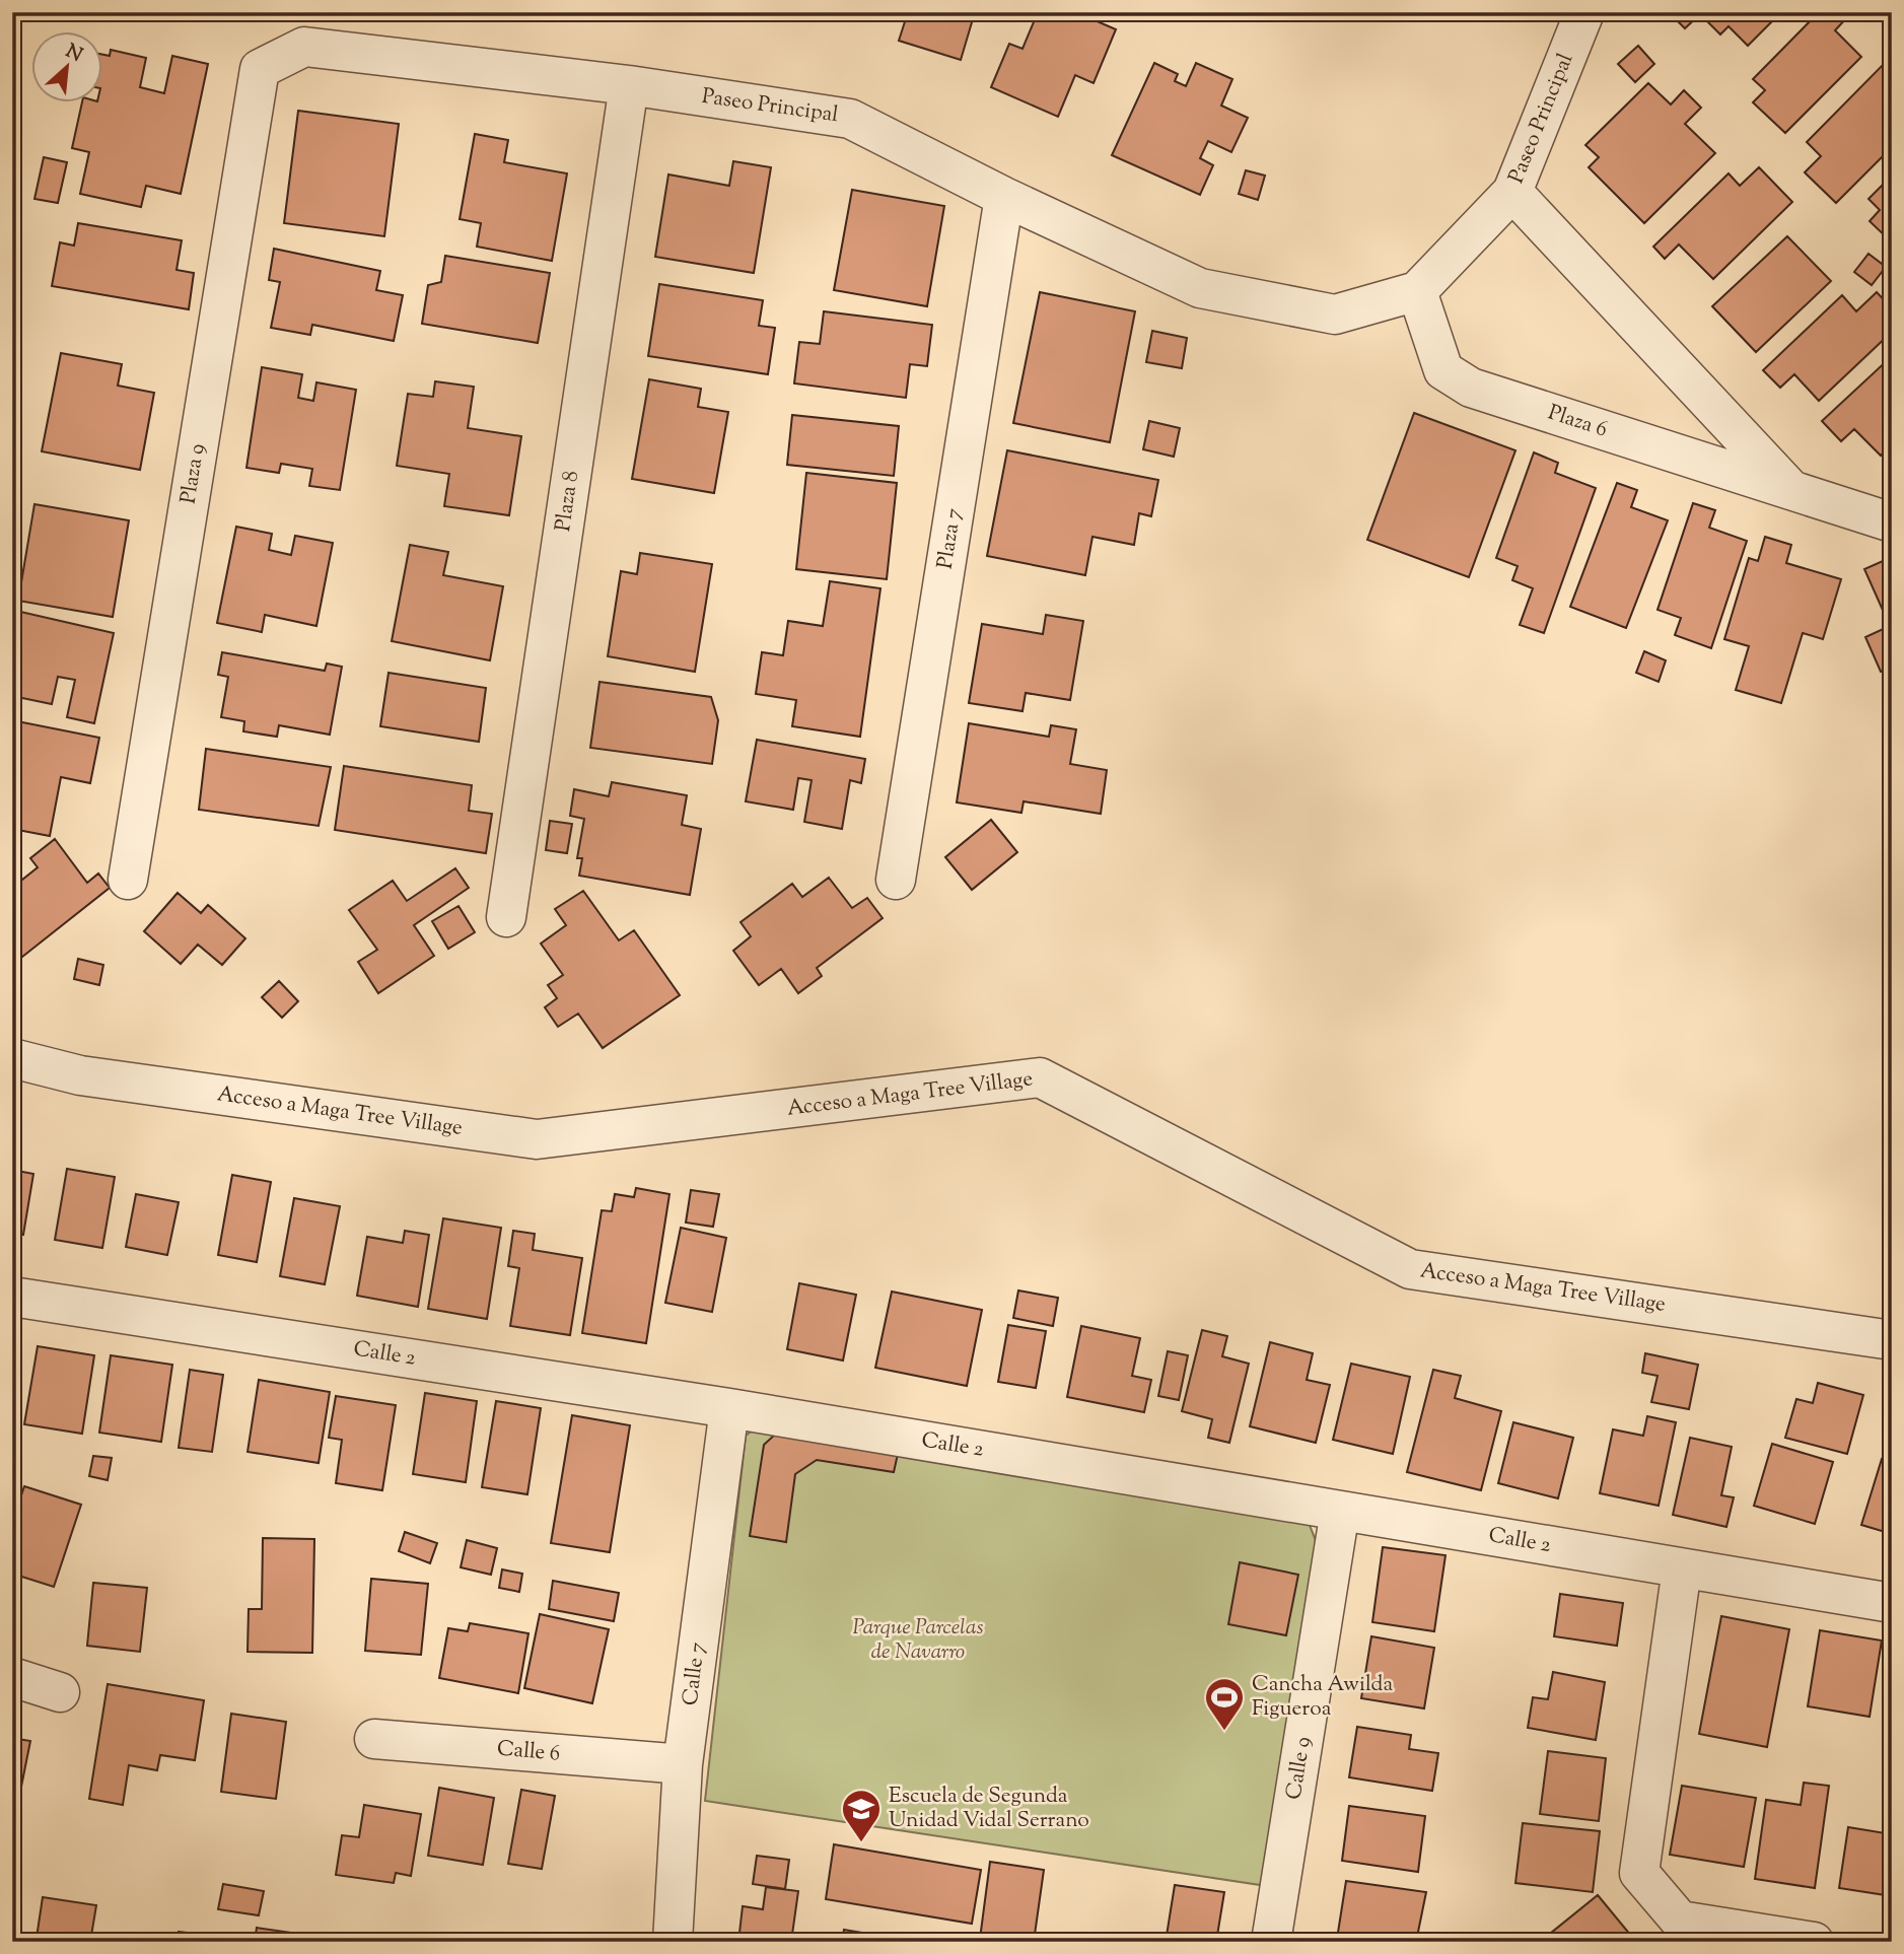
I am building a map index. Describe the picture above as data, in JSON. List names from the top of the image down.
{
  "streets": {
    "street": [
      "Paseo Principal",
      "Plaza 6",
      "Plaza 9",
      "Plaza 8",
      "Plaza 7",
      "Acceso a Maga Tree Village",
      "Calle 2",
      "Calle 7",
      "Calle 6",
      "Calle 9"
    ]
  },
  "crossings": [
    ["Paseo Principal", "Plaza 6"],
    ["Paseo Principal", "Plaza 9"],
    ["Paseo Principal", "Plaza 8"],
    ["Paseo Principal", "Plaza 7"],
    ["Calle 2", "Calle 7"],
    ["Calle 2", "Calle 9"],
    ["Calle 7", "Calle 6"]
  ],
  "parks": ["Parque Parcelas de Navarro"],
  "places": {
    "sports": ["Cancha Awilda Figueroa"],
    "school or university": ["Escuela de Segunda Unidad Vidal Serrano"]
  },
  "north": "top right"
}
